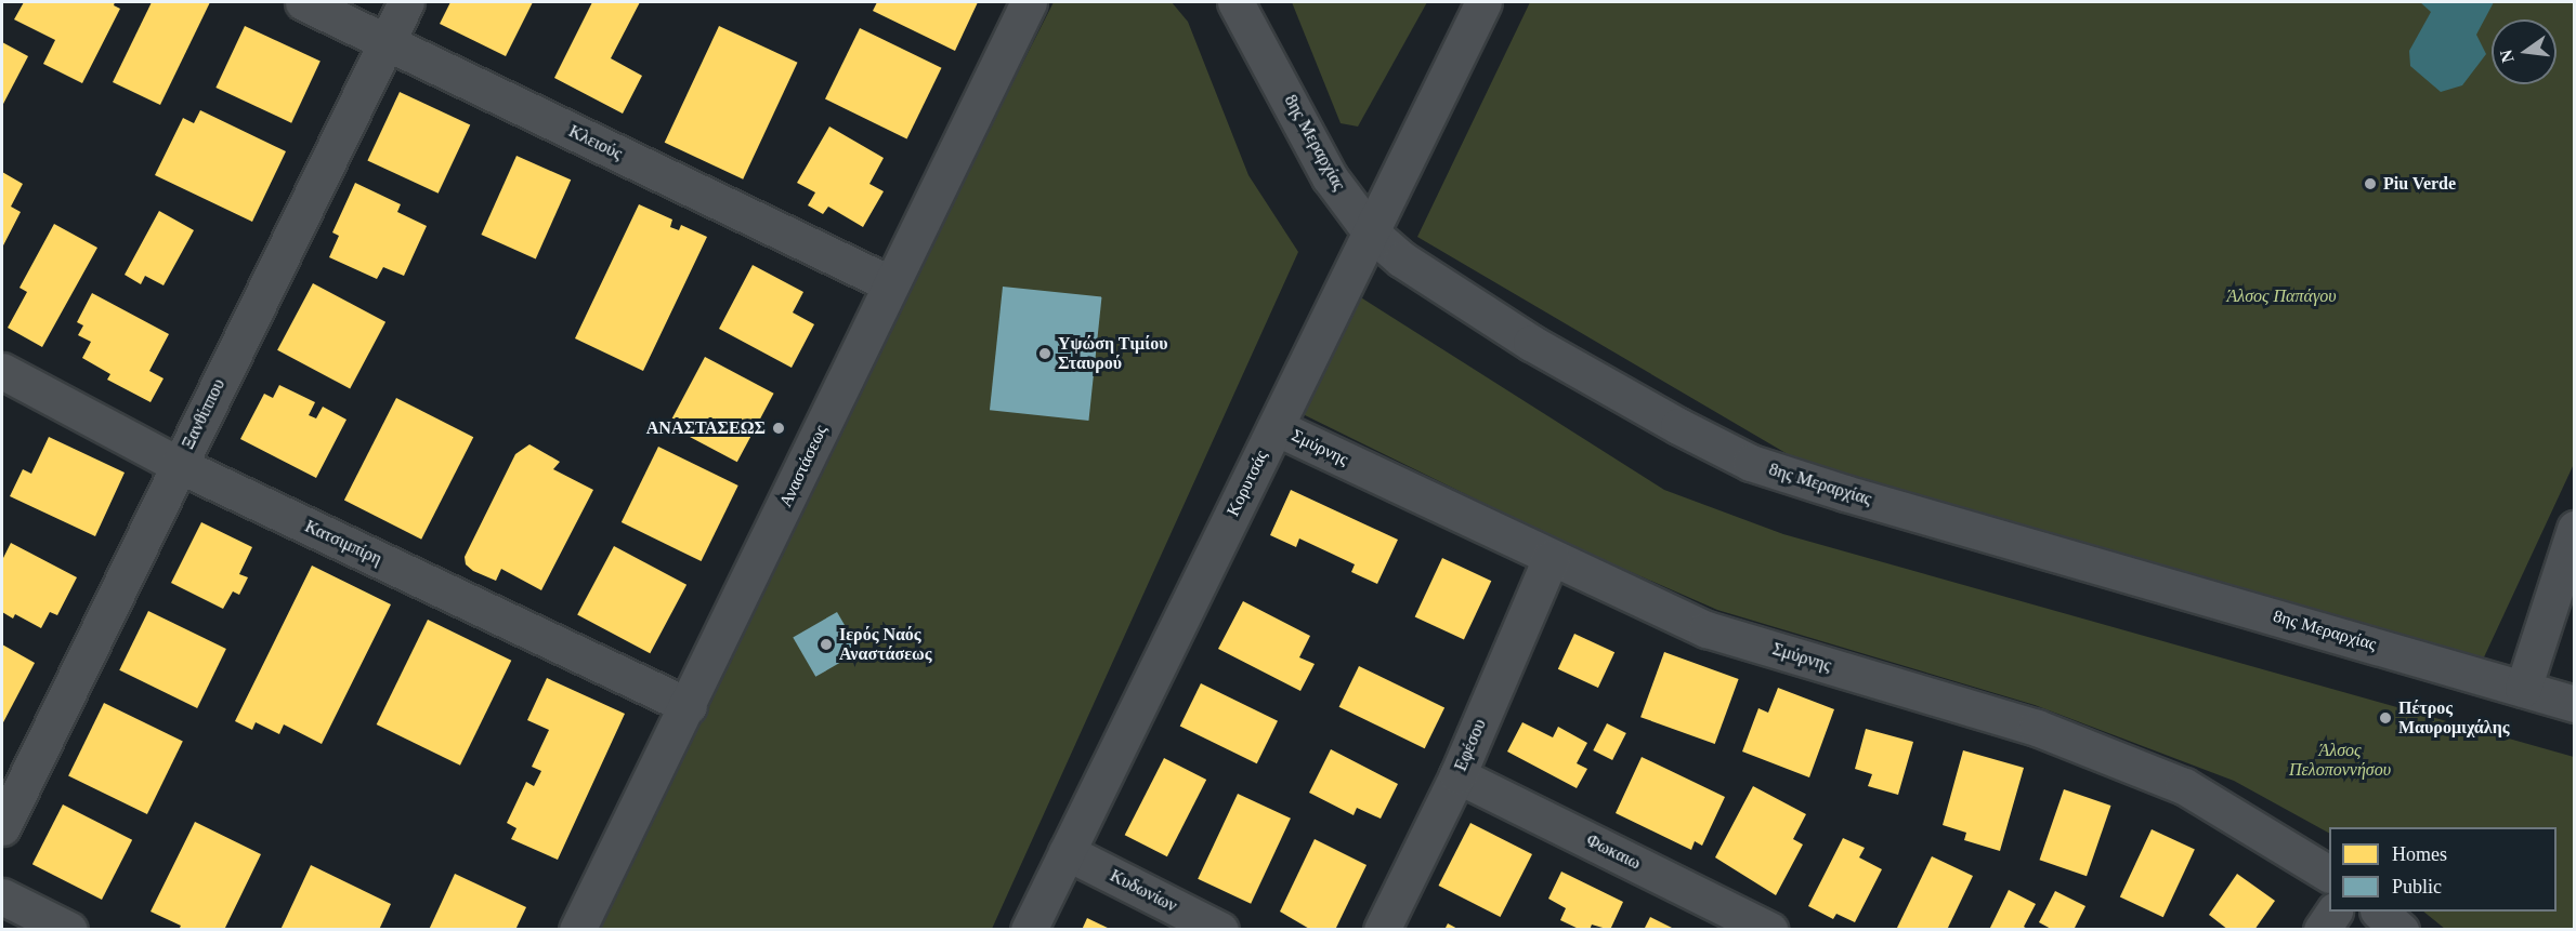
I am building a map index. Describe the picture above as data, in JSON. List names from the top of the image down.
{
  "streets": {
    "street": [
      "Κλειούς",
      "8ης Μεραρχίας",
      "Ξανθίππου",
      "Σμύρνης",
      "Αναστάσεως",
      "Κορυτσάς",
      "Κατσιμπίρη",
      "Εφέσου",
      "Φωκαιω",
      "Κυδωνίων"
    ]
  },
  "crossings": [
    ["Κλειούς", "Ξανθίππου"],
    ["Κλειούς", "Αναστάσεως"],
    ["8ης Μεραρχίας", "Κορυτσάς"],
    ["Ξανθίππου", "Κατσιμπίρη"],
    ["Σμύρνης", "Κορυτσάς"],
    ["Σμύρνης", "Εφέσου"],
    ["Αναστάσεως", "Κατσιμπίρη"],
    ["Κορυτσάς", "Κυδωνίων"],
    ["Εφέσου", "Φωκαιω"]
  ],
  "parks": ["Άλσος Παπάγου", "Άλσος Πελοποννήσου"],
  "places": [
    "Piu Verde",
    "Υψώση Τιμίου Σταυρού",
    "ΑΝΑΣΤΑΣΕΩΣ",
    "Ιερός Ναός Αναστάσεως",
    "Πέτρος Μαυρομιχάλης"
  ],
  "legend": ["Homes", "Public"],
  "north": "left"
}
